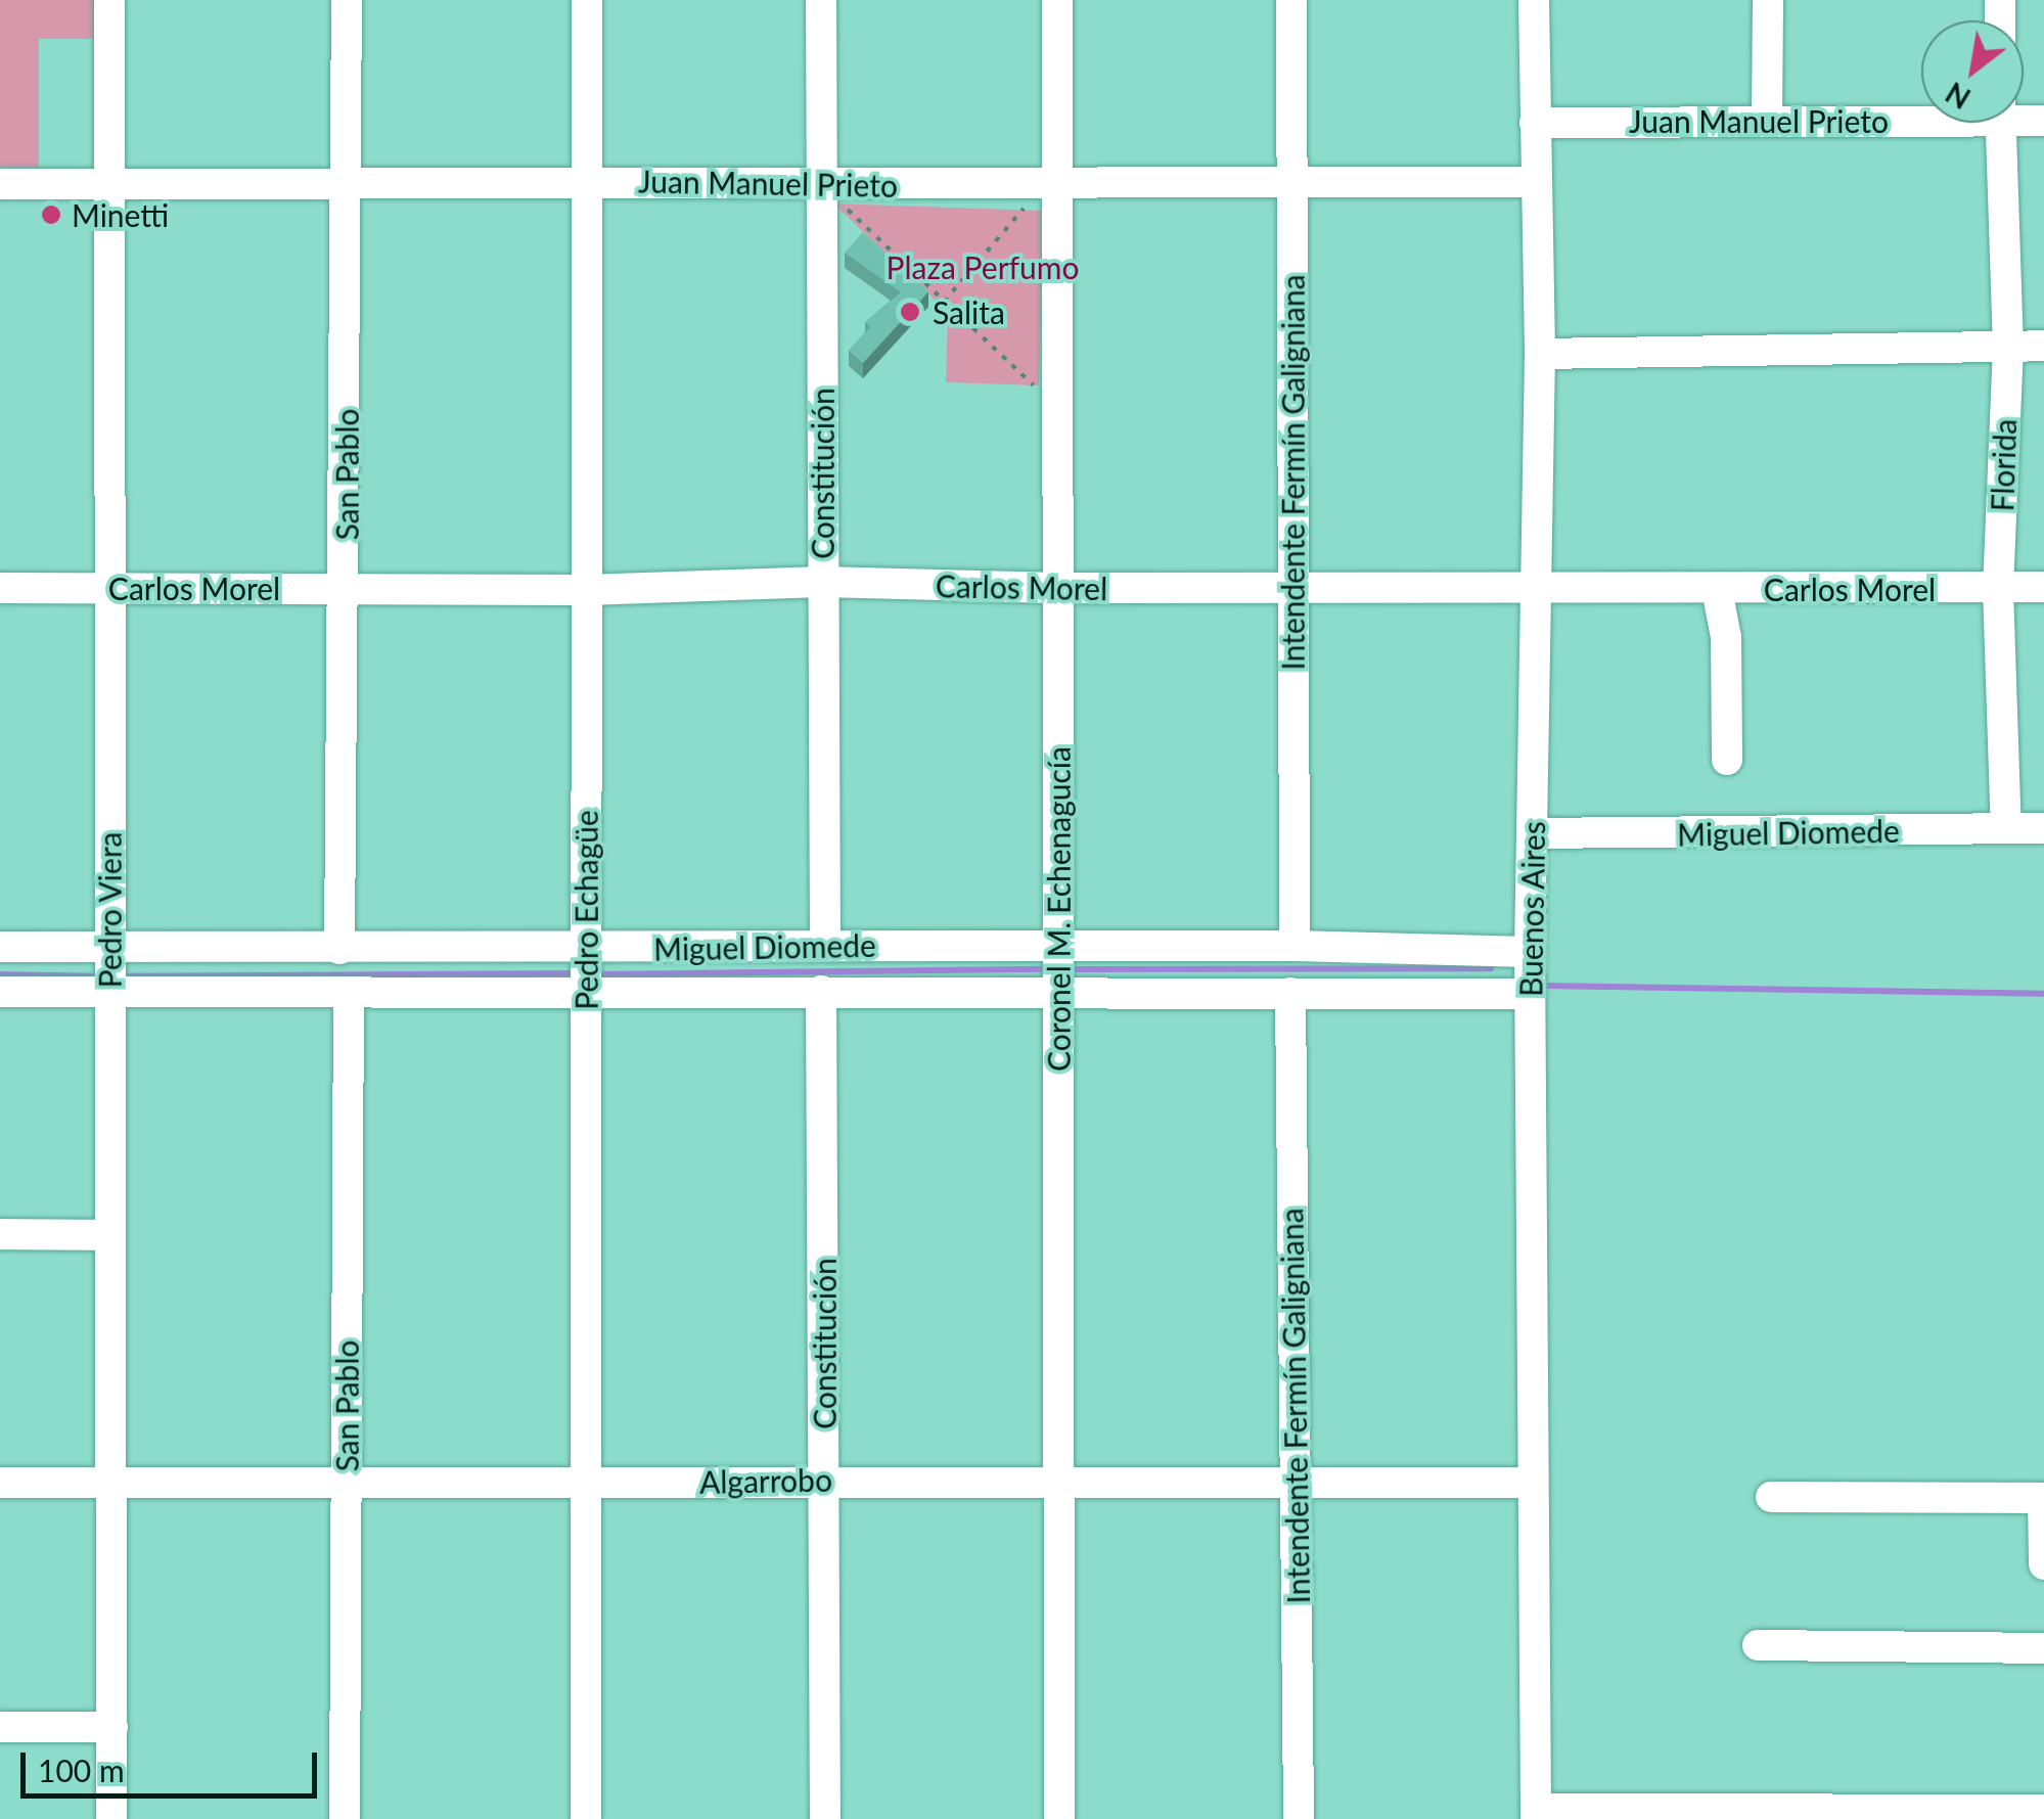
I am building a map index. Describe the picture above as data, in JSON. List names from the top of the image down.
{
  "streets": {
    "street": [
      "Juan Manuel Prieto",
      "Florida",
      "Intendente Fermín Galigniana",
      "Constitución",
      "San Pablo",
      "Carlos Morel",
      "Miguel Diomede",
      "Coronel M. Echenagucía",
      "Buenos Aires",
      "Pedro Viera",
      "Pedro Echagüe",
      "Algarrobo"
    ]
  },
  "crossings": [
    ["Juan Manuel Prieto", "Intendente Fermín Galigniana"],
    ["Juan Manuel Prieto", "Constitución"],
    ["Juan Manuel Prieto", "San Pablo"],
    ["Juan Manuel Prieto", "Coronel M. Echenagucía"],
    ["Juan Manuel Prieto", "Buenos Aires"],
    ["Juan Manuel Prieto", "Pedro Viera"],
    ["Juan Manuel Prieto", "Pedro Echagüe"],
    ["Florida", "Carlos Morel"],
    ["Florida", "Miguel Diomede"],
    ["Intendente Fermín Galigniana", "Carlos Morel"],
    ["Intendente Fermín Galigniana", "Miguel Diomede"],
    ["Intendente Fermín Galigniana", "Algarrobo"],
    ["Constitución", "Carlos Morel"],
    ["Constitución", "Miguel Diomede"],
    ["Constitución", "Algarrobo"],
    ["San Pablo", "Carlos Morel"],
    ["San Pablo", "Miguel Diomede"],
    ["San Pablo", "Algarrobo"],
    ["Carlos Morel", "Coronel M. Echenagucía"],
    ["Carlos Morel", "Buenos Aires"],
    ["Carlos Morel", "Pedro Viera"],
    ["Carlos Morel", "Pedro Echagüe"],
    ["Miguel Diomede", "Coronel M. Echenagucía"],
    ["Miguel Diomede", "Buenos Aires"],
    ["Miguel Diomede", "Pedro Viera"],
    ["Miguel Diomede", "Pedro Echagüe"],
    ["Coronel M. Echenagucía", "Algarrobo"],
    ["Buenos Aires", "Algarrobo"],
    ["Pedro Viera", "Algarrobo"],
    ["Pedro Echagüe", "Algarrobo"]
  ],
  "parks": ["Plaza Perfumo"],
  "places": ["Minetti", "Salita"],
  "scale_bar": "100 m",
  "north": "bottom left"
}
